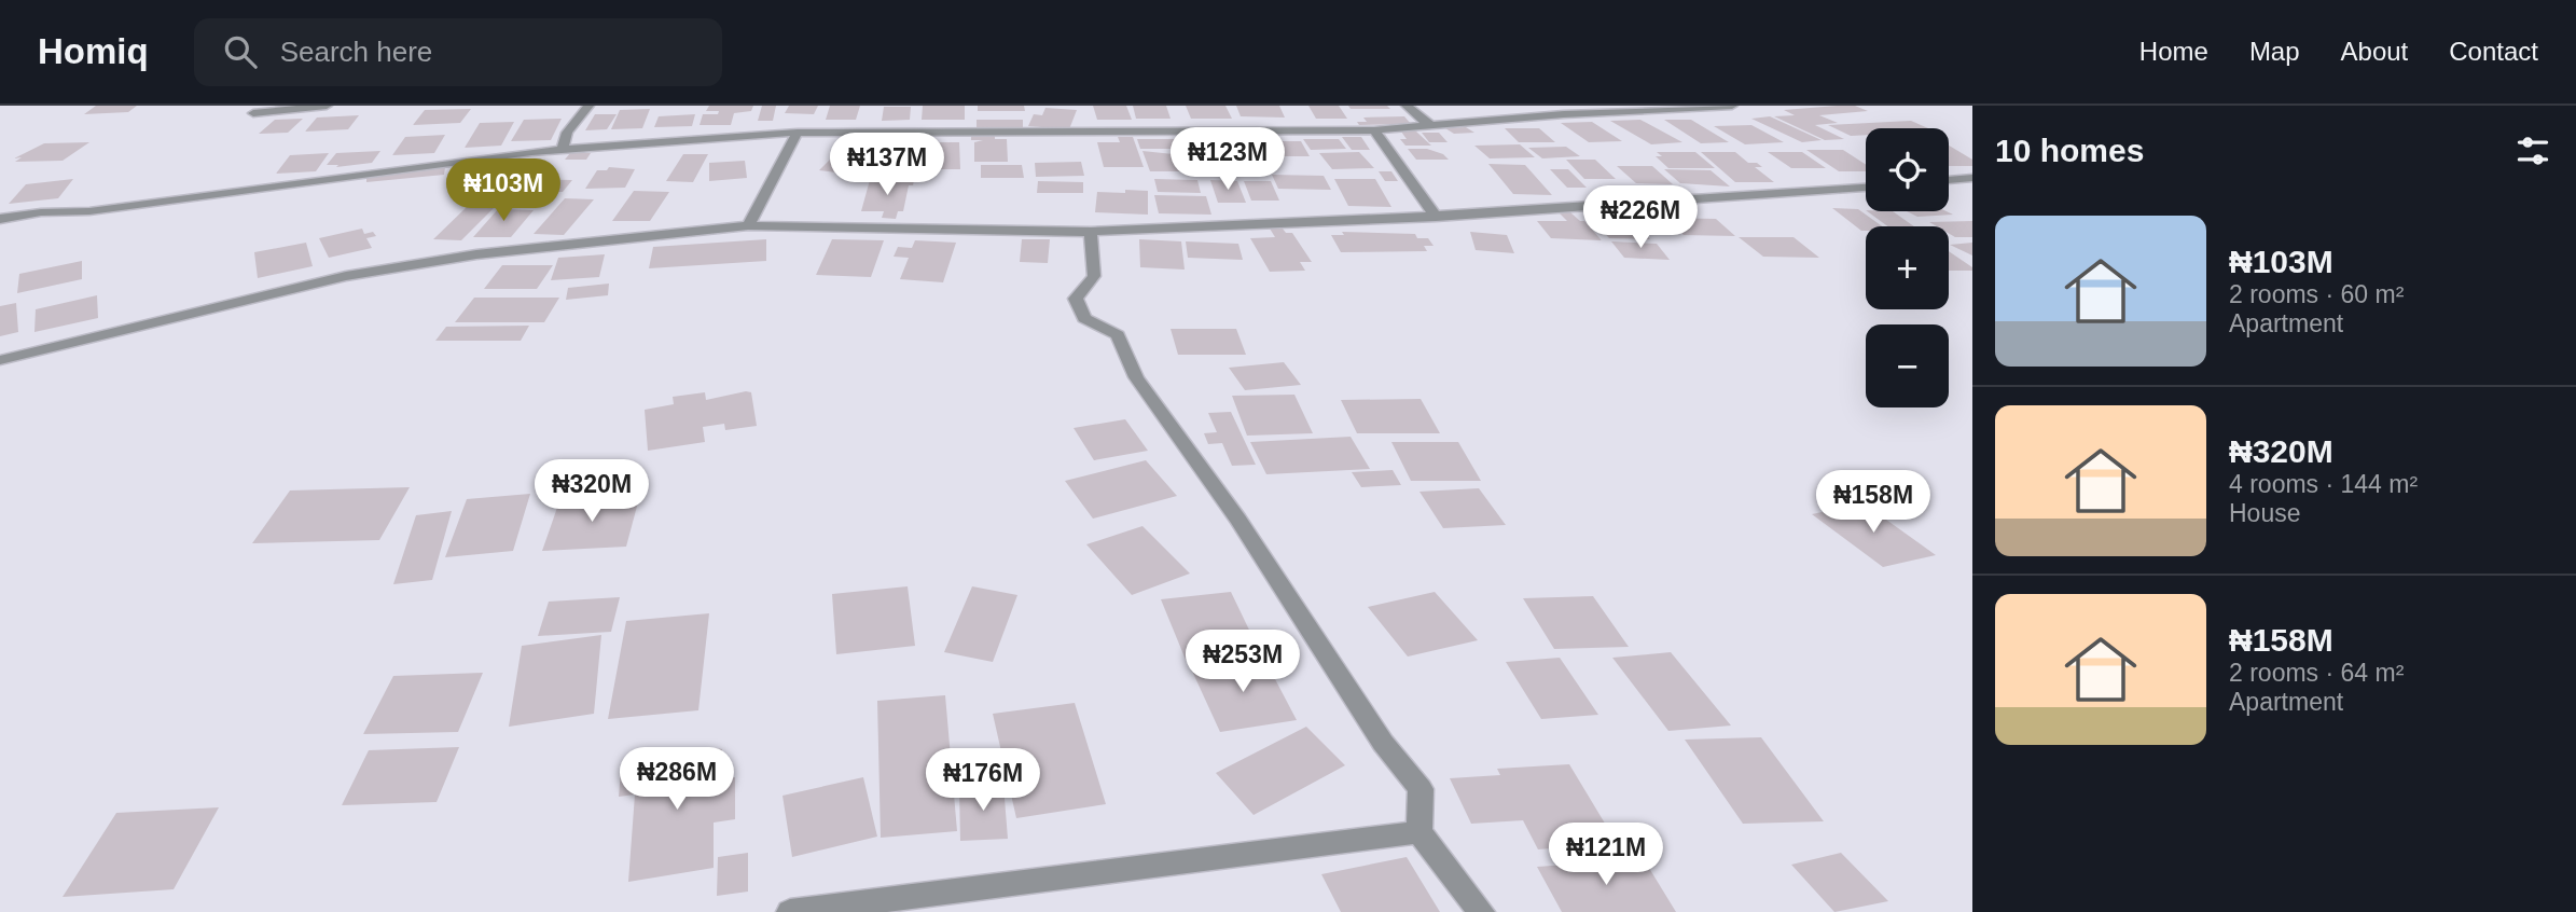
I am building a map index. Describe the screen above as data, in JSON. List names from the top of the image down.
{
  "page": {
    "header": "Homiq",
    "search": "Search here",
    "nav": [
      "Home",
      "Map",
      "About",
      "Contact"
    ],
    "heading": "10 homes",
    "price": [
      "₦123M",
      "₦137M",
      "₦103M",
      "₦226M",
      "₦320M",
      "₦158M",
      "₦253M",
      "₦286M",
      "₦176M",
      "₦121M"
    ],
    "map_buttons": ["+", "−"],
    "list": [
      {
        "name": "₦103M",
        "note": "2 rooms · 60 m² · Apartment"
      },
      {
        "name": "₦320M",
        "note": "4 rooms · 144 m² · House"
      },
      {
        "name": "₦158M",
        "note": "2 rooms · 64 m² · Apartment"
      }
    ]
  }
}
